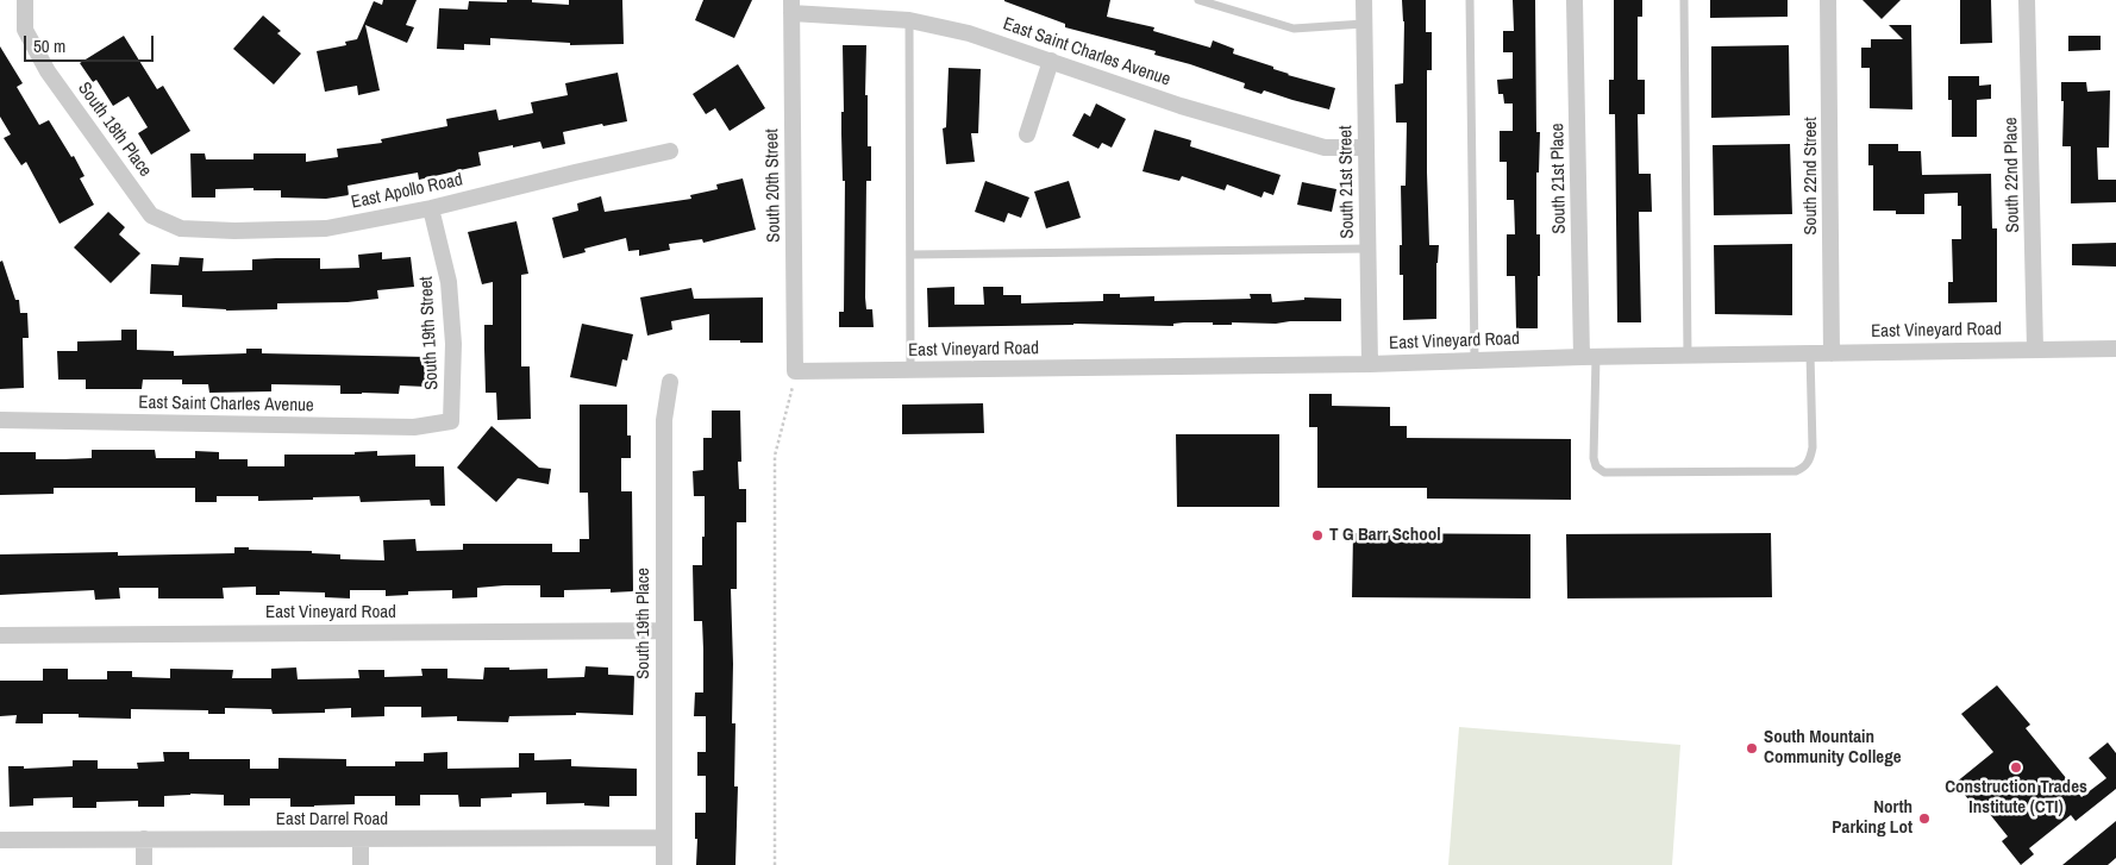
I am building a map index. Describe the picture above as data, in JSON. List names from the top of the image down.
{
  "streets": {
    "street": [
      "East Saint Charles Avenue",
      "South 18th Place",
      "South 22nd Place",
      "South 22nd Street",
      "South 21st Place",
      "South 21st Street",
      "South 20th Street",
      "East Apollo Road",
      "East Vineyard Road",
      "South 19th Street",
      "South 19th Place",
      "East Darrel Road"
    ]
  },
  "crossings": [
    ["East Saint Charles Avenue", "South 21st Street"],
    ["East Saint Charles Avenue", "South 20th Street"],
    ["East Saint Charles Avenue", "South 19th Street"],
    ["South 18th Place", "East Apollo Road"],
    ["South 22nd Place", "East Vineyard Road"],
    ["South 22nd Street", "East Vineyard Road"],
    ["South 21st Place", "East Vineyard Road"],
    ["South 21st Street", "East Vineyard Road"],
    ["South 20th Street", "East Vineyard Road"],
    ["East Apollo Road", "South 19th Street"],
    ["East Vineyard Road", "South 19th Place"],
    ["South 19th Place", "East Darrel Road"]
  ],
  "places": [
    "T G Barr School",
    "South Mountain Community College",
    "Construction Trades Institute (CTI)",
    "North Parking Lot"
  ],
  "scale_bar": "50 m"
}
